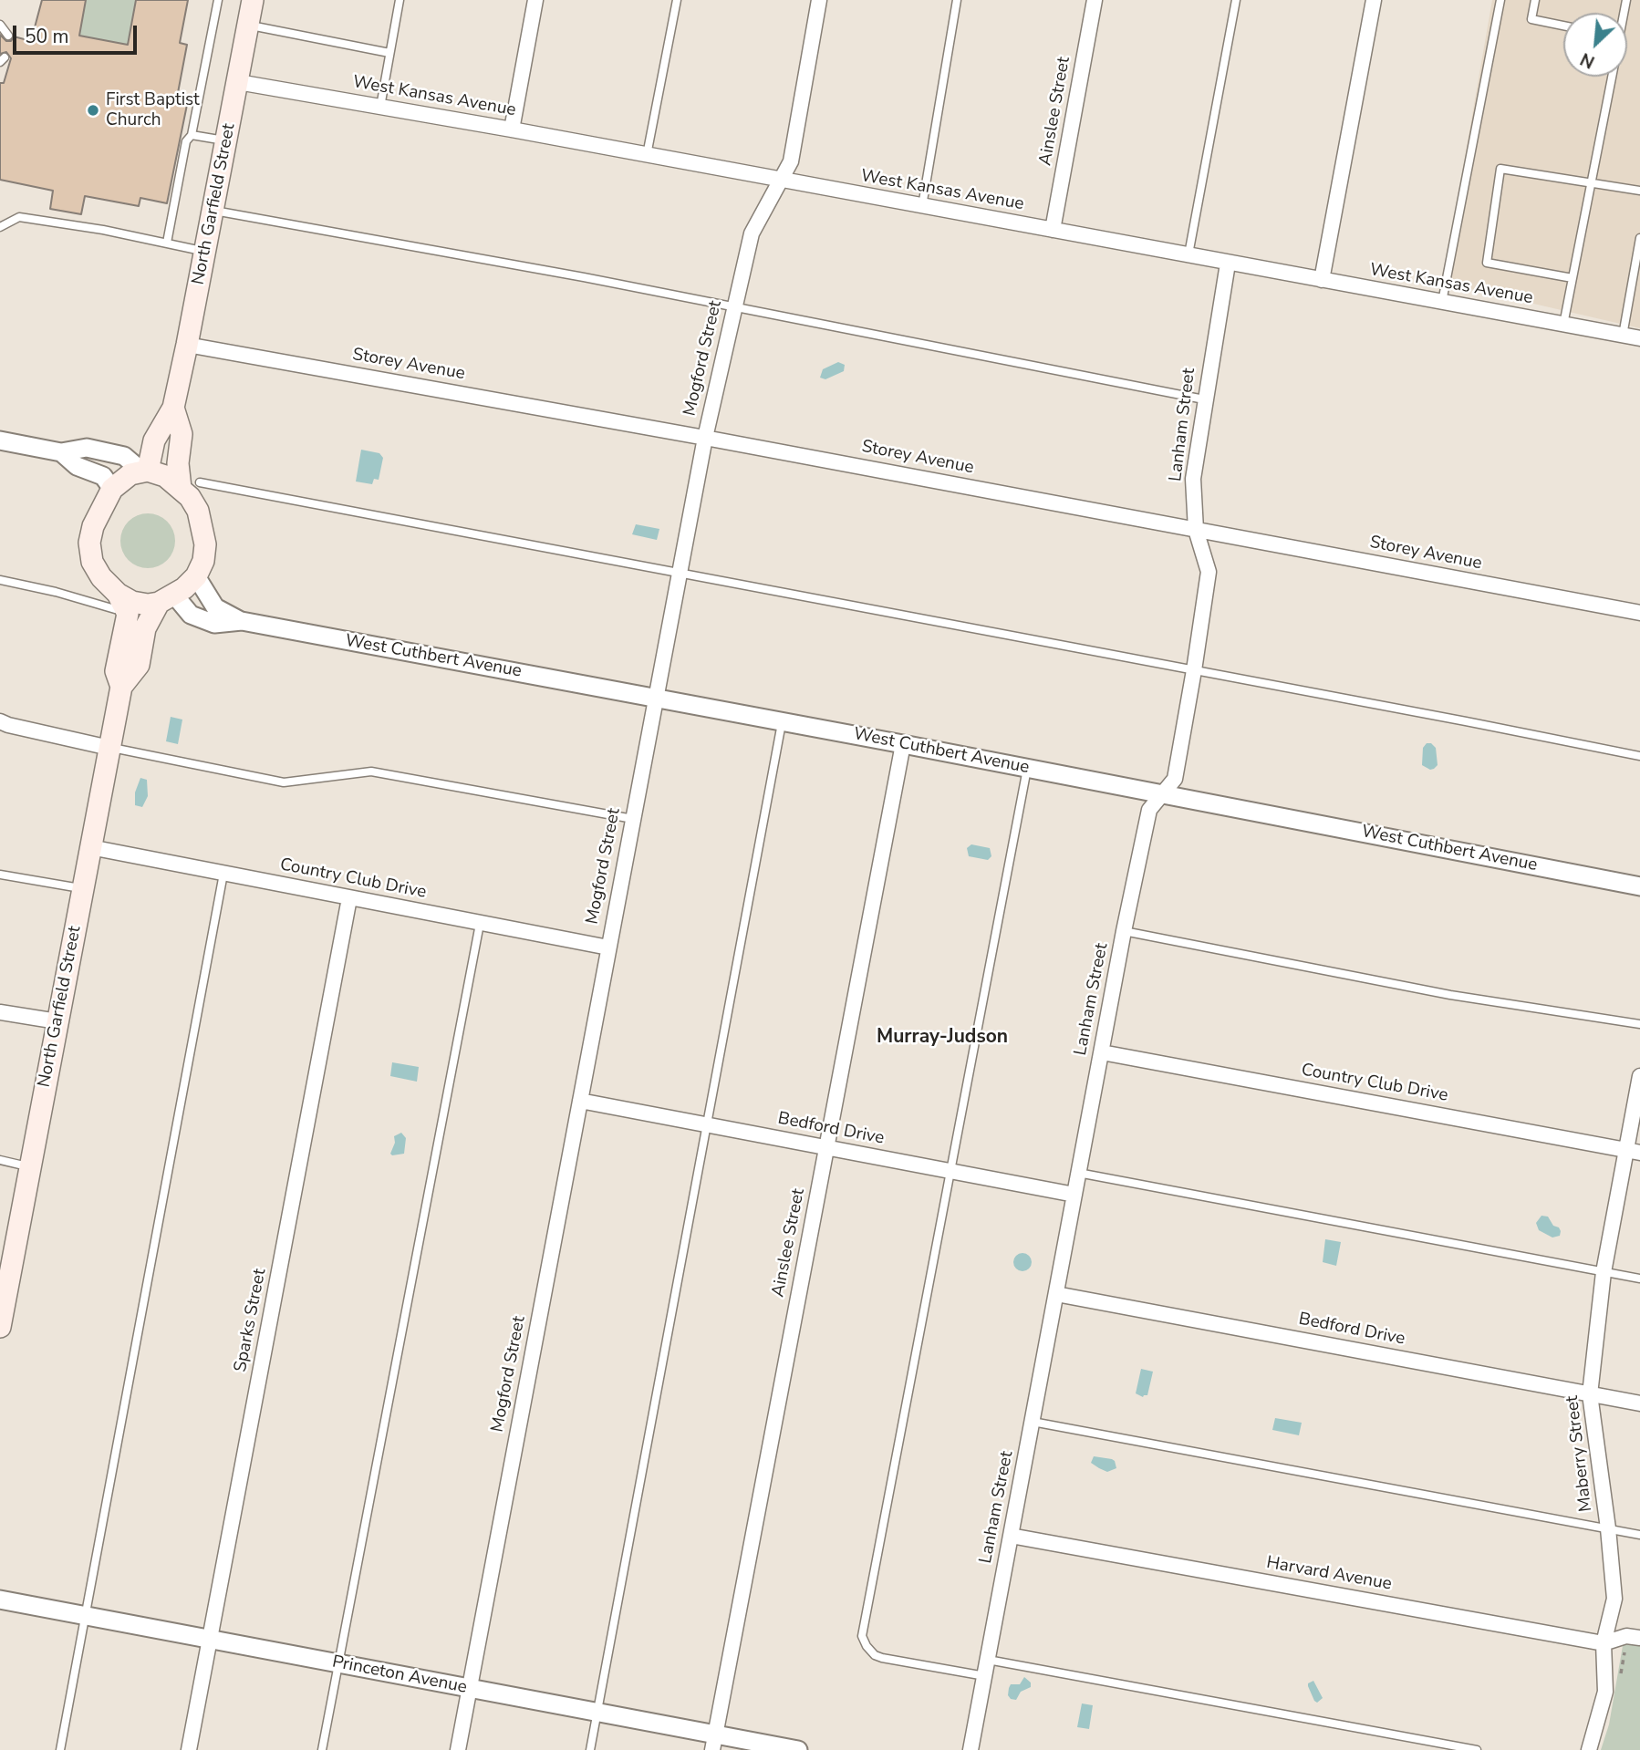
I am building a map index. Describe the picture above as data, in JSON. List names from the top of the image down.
{
  "streets": {
    "main road": ["North Garfield Street"],
    "street": [
      "West Kansas Avenue",
      "Ainslee Street",
      "Mogford Street",
      "Storey Avenue",
      "Lanham Street",
      "West Cuthbert Avenue",
      "Country Club Drive",
      "Bedford Drive",
      "Sparks Street",
      "Maberry Street",
      "Harvard Avenue",
      "Princeton Avenue"
    ]
  },
  "crossings": [
    ["West Kansas Avenue", "Ainslee Street"],
    ["West Kansas Avenue", "North Garfield Street"],
    ["West Kansas Avenue", "Mogford Street"],
    ["West Kansas Avenue", "Lanham Street"],
    ["Ainslee Street", "West Cuthbert Avenue"],
    ["Ainslee Street", "Bedford Drive"],
    ["Ainslee Street", "Princeton Avenue"],
    ["North Garfield Street", "Storey Avenue"],
    ["North Garfield Street", "Country Club Drive"],
    ["Mogford Street", "Storey Avenue"],
    ["Mogford Street", "West Cuthbert Avenue"],
    ["Mogford Street", "Country Club Drive"],
    ["Mogford Street", "Bedford Drive"],
    ["Mogford Street", "Princeton Avenue"],
    ["Storey Avenue", "Lanham Street"],
    ["Lanham Street", "West Cuthbert Avenue"],
    ["Lanham Street", "Country Club Drive"],
    ["Lanham Street", "Bedford Drive"],
    ["Lanham Street", "Harvard Avenue"],
    ["Country Club Drive", "Sparks Street"],
    ["Country Club Drive", "Maberry Street"],
    ["Bedford Drive", "Maberry Street"],
    ["Sparks Street", "Princeton Avenue"],
    ["Maberry Street", "Harvard Avenue"]
  ],
  "districts": ["Murray-Judson"],
  "places": ["First Baptist Church"],
  "scale_bar": "50 m",
  "north": "bottom left"
}
